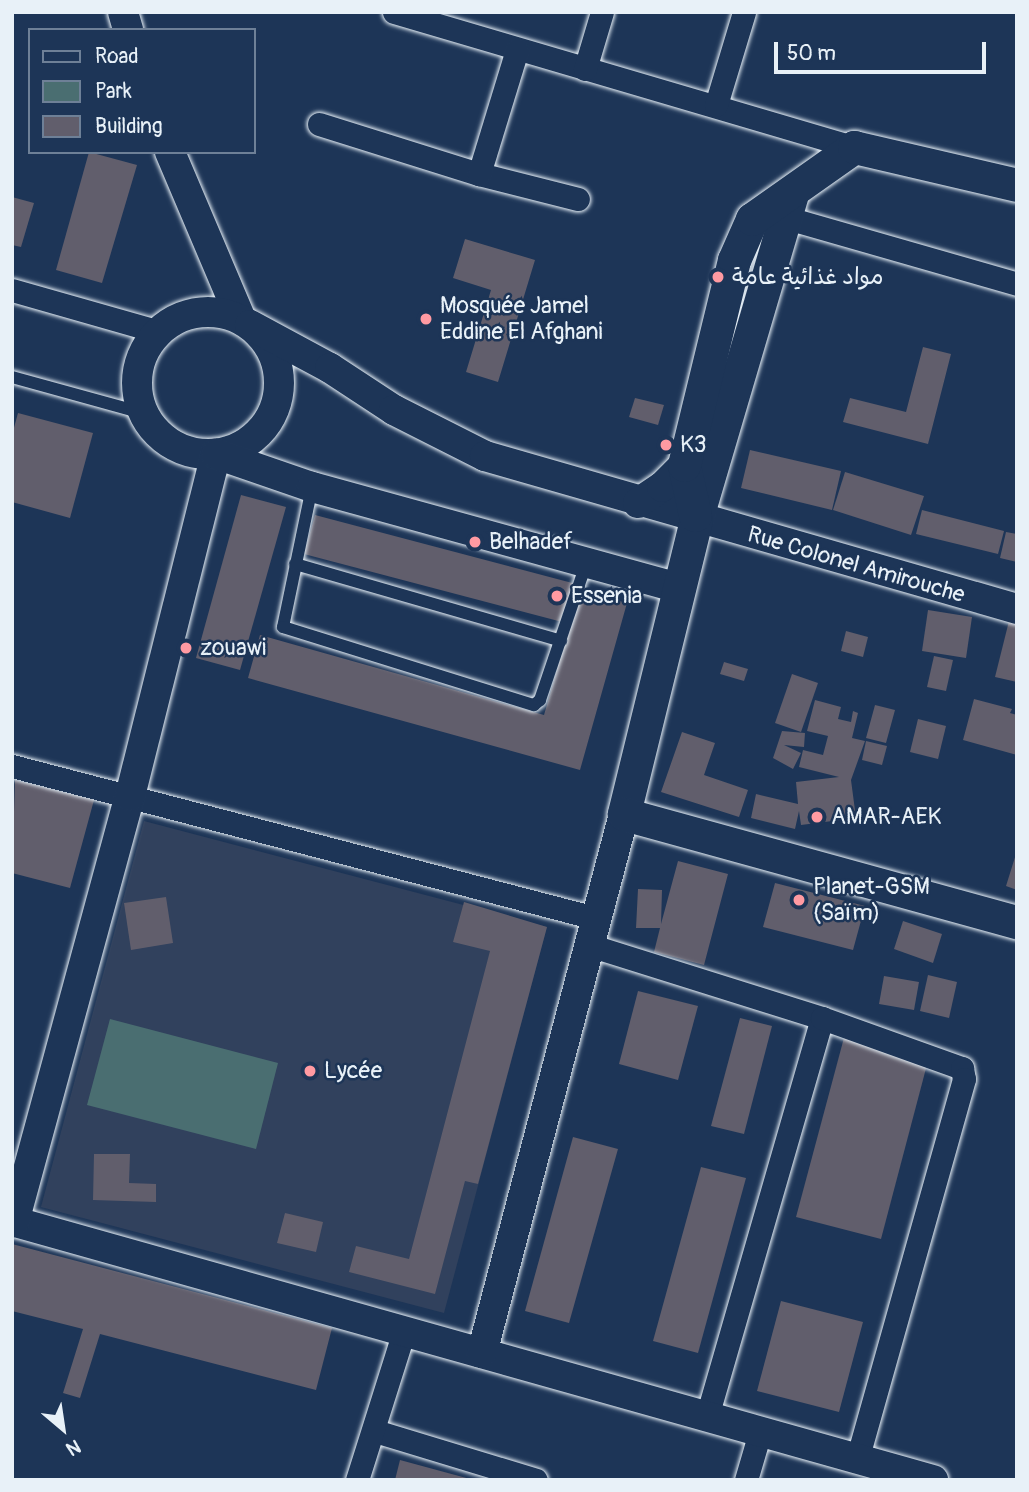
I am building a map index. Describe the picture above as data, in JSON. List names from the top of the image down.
{
  "streets": {
    "street": ["Rue Colonel Amirouche"]
  },
  "places": [
    "مواد غذائية عامة",
    "Mosquée Jamel Eddine El Afghani",
    "K3",
    "Belhadef",
    "Essenia",
    "zouawi",
    "AMAR-AEK",
    "Planet-GSM (Saïm)",
    "Lycée"
  ],
  "legend": ["Road", "Park", "Building"],
  "scale_bar": "50 m",
  "north": "bottom right"
}
